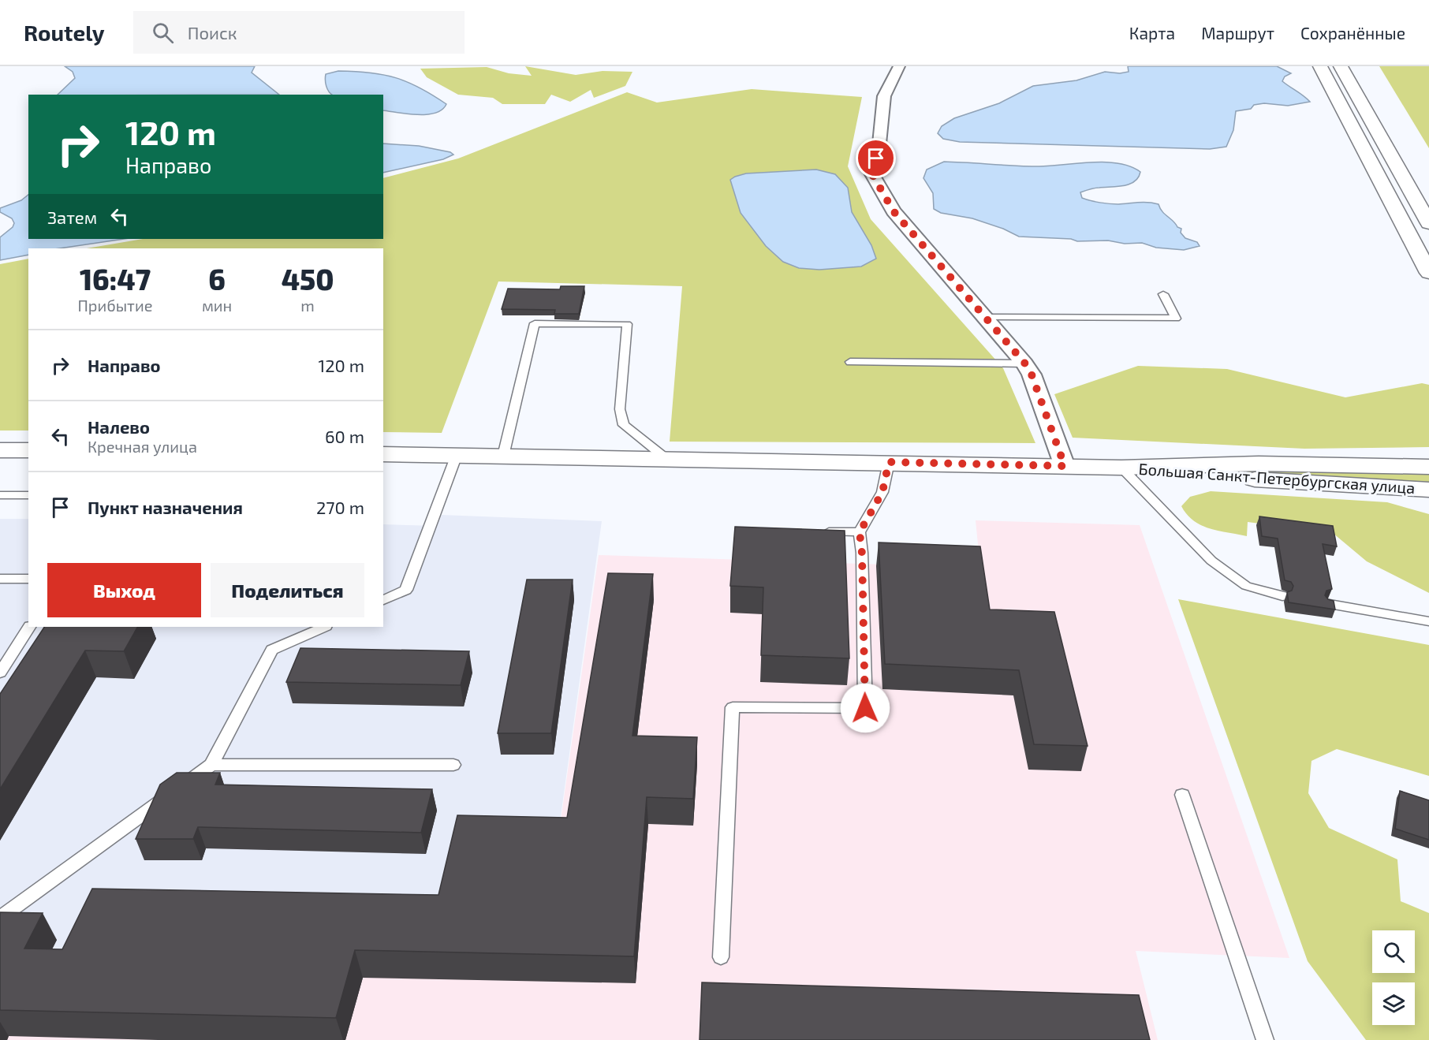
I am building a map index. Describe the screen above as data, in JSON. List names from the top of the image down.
{
  "streets": {
    "main road": ["Большая Санкт-Петербургская улица"]
  },
  "page": {
    "header": "Routely",
    "search": "Поиск",
    "nav": ["Карта", "Маршрут", "Сохранённые"],
    "turn": ["120 m", "Направо"],
    "then": "Затем",
    "eta": [
      "16:47",
      "Прибытие",
      "6",
      "мин",
      "450",
      "m"
    ],
    "list": [
      {
        "name": "Направо",
        "value": "120 m"
      },
      {
        "name": "Налево",
        "note": "Кречная улица",
        "value": "60 m"
      },
      {
        "name": "Пункт назначения",
        "value": "270 m"
      }
    ],
    "buttons": ["Выход", "Поделиться"]
  }
}
